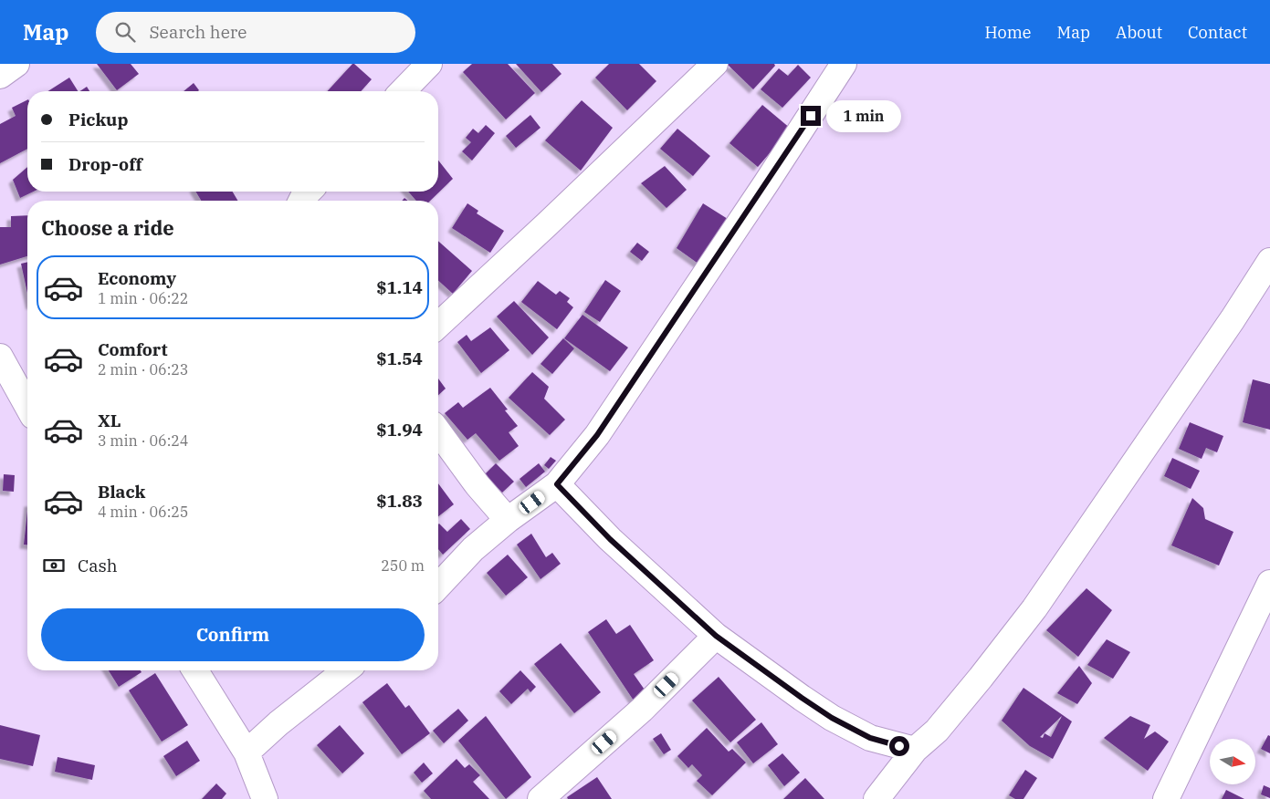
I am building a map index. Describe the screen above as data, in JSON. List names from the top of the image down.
{
  "north": "right",
  "page": {
    "header": "Map",
    "search": "Search here",
    "nav": [
      "Home",
      "Map",
      "About",
      "Contact"
    ],
    "banner": ["Pickup", "Drop-off"],
    "bubble": "1 min",
    "heading": "Choose a ride",
    "list": [
      {
        "name": "Economy",
        "note": "1 min · 06:22",
        "value": "$1.14"
      },
      {
        "name": "Comfort",
        "note": "2 min · 06:23",
        "value": "$1.54"
      },
      {
        "name": "XL",
        "note": "3 min · 06:24",
        "value": "$1.94"
      },
      {
        "name": "Black",
        "note": "4 min · 06:25",
        "value": "$1.83"
      }
    ],
    "pay": ["Cash", "250 m"],
    "buttons": "Confirm"
  }
}
